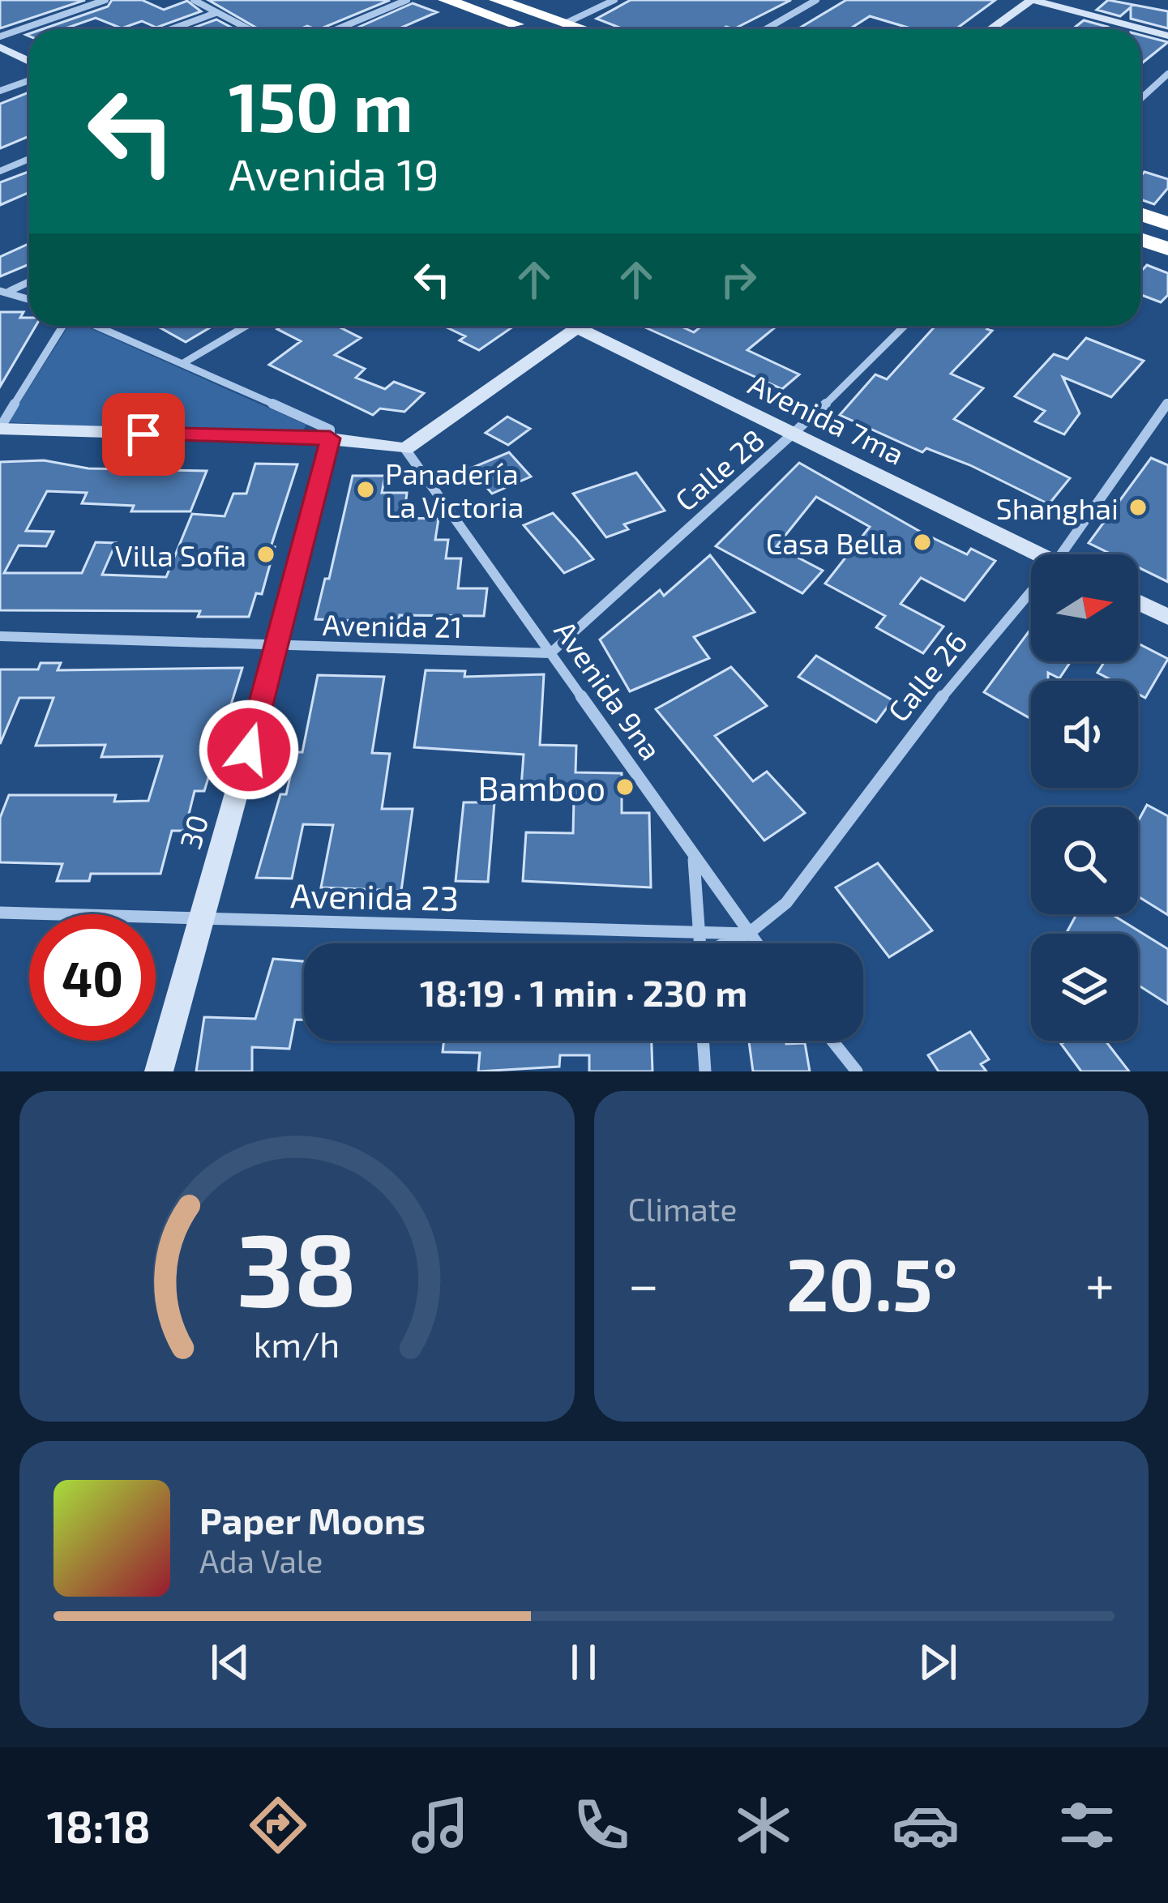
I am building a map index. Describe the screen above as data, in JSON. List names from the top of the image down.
{
  "streets": {
    "main road": ["Avenida 7ma", "30"],
    "street": [
      "Calle 28",
      "Avenida 21",
      "Calle 26",
      "Avenida 9na",
      "Avenida 23"
    ]
  },
  "crossings": [
    ["Avenida 7ma", "Calle 28"],
    ["Calle 28", "Avenida 21"],
    ["Calle 28", "Avenida 9na"],
    ["Avenida 21", "Avenida 9na"],
    ["Avenida 21", "30"],
    ["Calle 26", "Avenida 9na"],
    ["Calle 26", "Avenida 23"],
    ["Avenida 9na", "Avenida 23"],
    ["30", "Avenida 23"]
  ],
  "places": [
    "Panadería La Victoria",
    "Shanghai",
    "Casa Bella",
    "Villa Sofia",
    "Bamboo"
  ],
  "north": "right",
  "page": {
    "turn": ["150 m", "Avenida 19"],
    "limit": "40",
    "trip": "18:19 · 1 min · 230 m",
    "tile": "Climate",
    "heat": ["−", "20.5°", "+"],
    "song": ["Paper Moons", "Ada Vale"],
    "tabs": "18:18",
    "gauge": ["38", "km/h"]
  }
}
